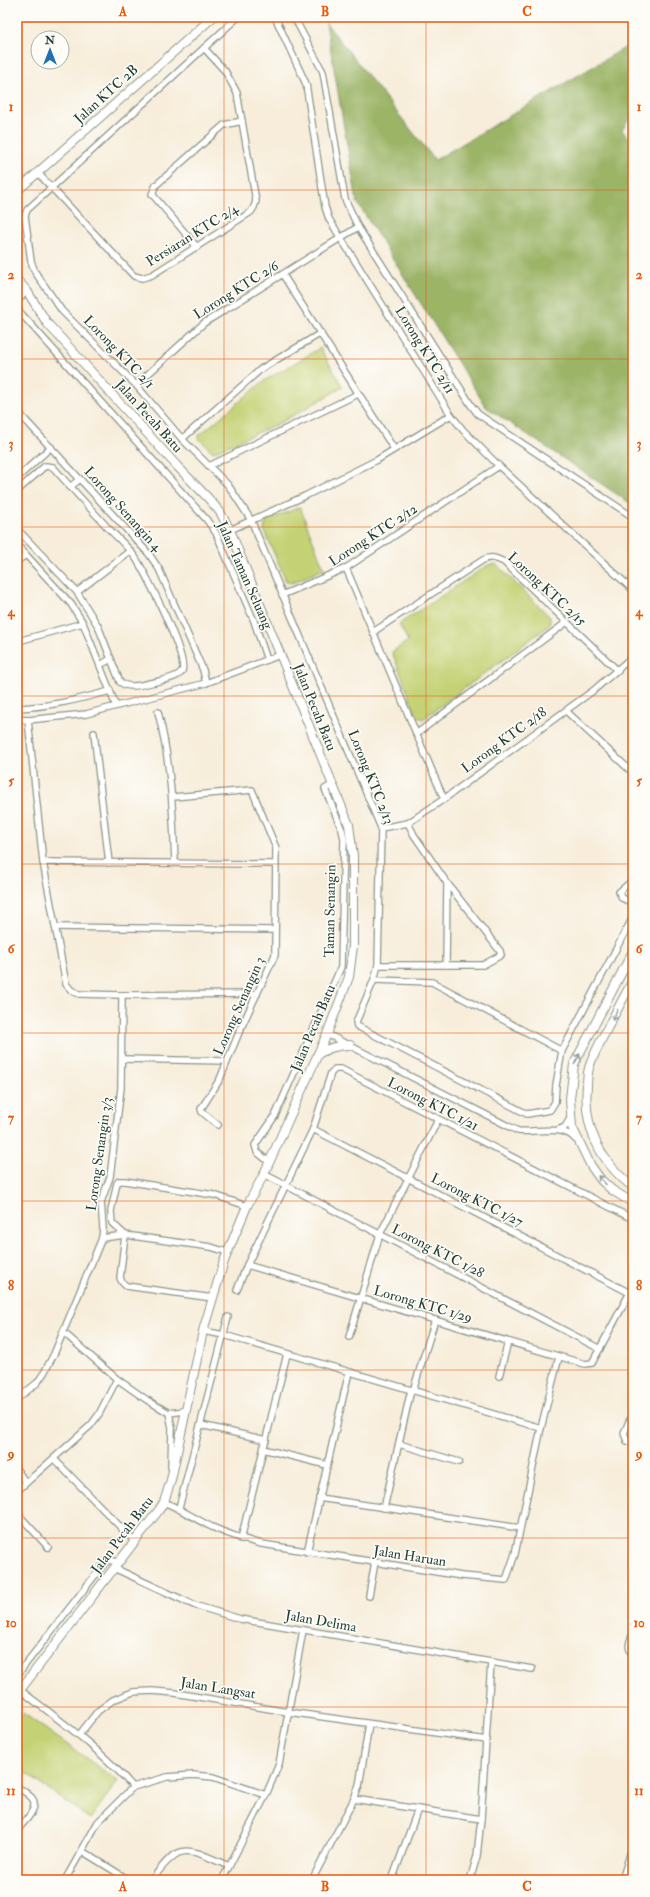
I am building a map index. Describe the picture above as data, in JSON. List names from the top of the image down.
{
  "streets": {
    "street": [
      "Jalan KTC 2B",
      "Persiaran KTC 2/4",
      "Lorong KTC 2/6",
      "Lorong KTC 2/11",
      "Lorong KTC 2/1",
      "Jalan Pecah Batu",
      "Lorong Senangin 4",
      "Lorong KTC 2/12",
      "Jalan Taman Seluang",
      "Lorong KTC 2/15",
      "Lorong KTC 2/18",
      "Lorong KTC 2/13",
      "Taman Senangin",
      "Lorong Senangin 3",
      "Lorong KTC 1/21",
      "Lorong Senangin 3/3",
      "Lorong KTC 1/27",
      "Lorong KTC 1/28",
      "Lorong KTC 1/29",
      "Jalan Haruan",
      "Jalan Delima",
      "Jalan Langsat"
    ]
  },
  "crossings": [
    ["Jalan KTC 2B", "Persiaran KTC 2/4"],
    ["Persiaran KTC 2/4", "Lorong KTC 2/1"],
    ["Lorong KTC 2/6", "Lorong KTC 2/11"],
    ["Lorong KTC 2/6", "Lorong KTC 2/1"],
    ["Lorong KTC 2/11", "Lorong KTC 2/12"],
    ["Jalan Pecah Batu", "Taman Senangin"],
    ["Jalan Pecah Batu", "Lorong KTC 1/28"],
    ["Jalan Pecah Batu", "Jalan Haruan"],
    ["Jalan Pecah Batu", "Jalan Delima"],
    ["Lorong KTC 2/12", "Lorong KTC 2/13"],
    ["Lorong KTC 2/15", "Lorong KTC 2/18"],
    ["Lorong KTC 2/18", "Lorong KTC 2/13"],
    ["Lorong KTC 1/21", "Lorong KTC 1/27"],
    ["Lorong KTC 1/21", "Lorong KTC 1/28"],
    ["Lorong KTC 1/21", "Lorong KTC 1/29"],
    ["Lorong KTC 1/28", "Lorong KTC 1/29"],
    ["Lorong KTC 1/29", "Jalan Haruan"]
  ],
  "north": "top",
  "grid": {
    "columns": ["A", "B", "C"],
    "rows": [
      "1",
      "2",
      "3",
      "4",
      "5",
      "6",
      "7",
      "8",
      "9",
      "10",
      "11"
    ]
  }
}
